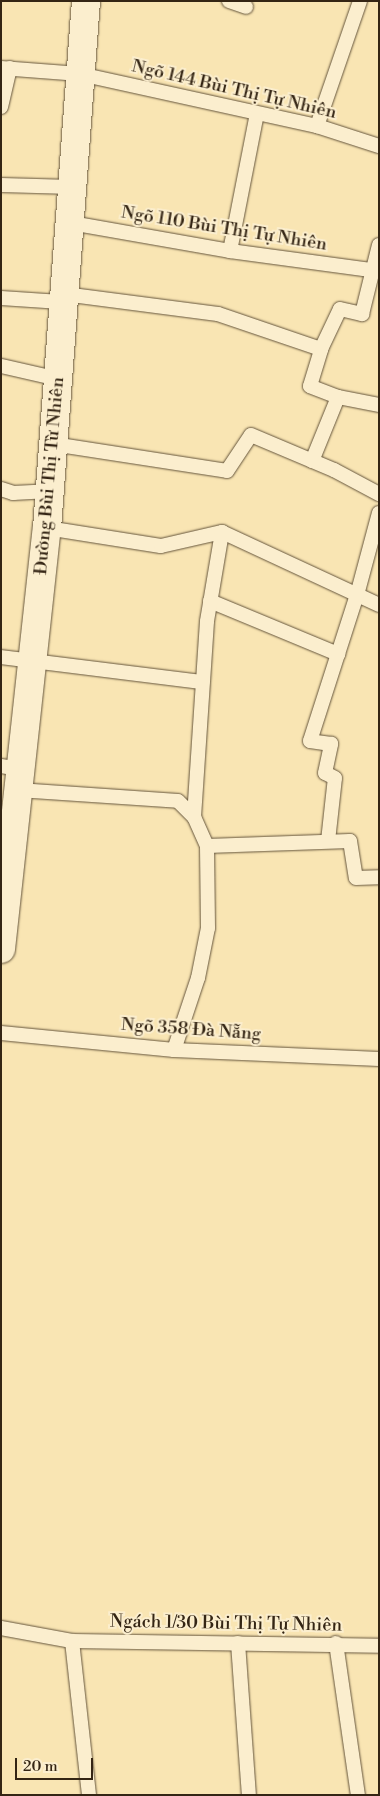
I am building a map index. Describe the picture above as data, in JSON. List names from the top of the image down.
{
  "streets": {
    "street": ["Đường Bùi Thị Từ Nhiên"],
    "lane": [
      "Ngõ 144 Bùi Thị Tự Nhiên",
      "Ngõ 110 Bùi Thị Tự Nhiên",
      "Ngõ 358 Đà Nẵng",
      "Ngách 1/30 Bùi Thị Tự Nhiên"
    ]
  },
  "crossings": [
    ["Ngõ 144 Bùi Thị Tự Nhiên", "Đường Bùi Thị Từ Nhiên"],
    ["Ngõ 110 Bùi Thị Tự Nhiên", "Đường Bùi Thị Từ Nhiên"]
  ],
  "scale_bar": "20 m"
}
